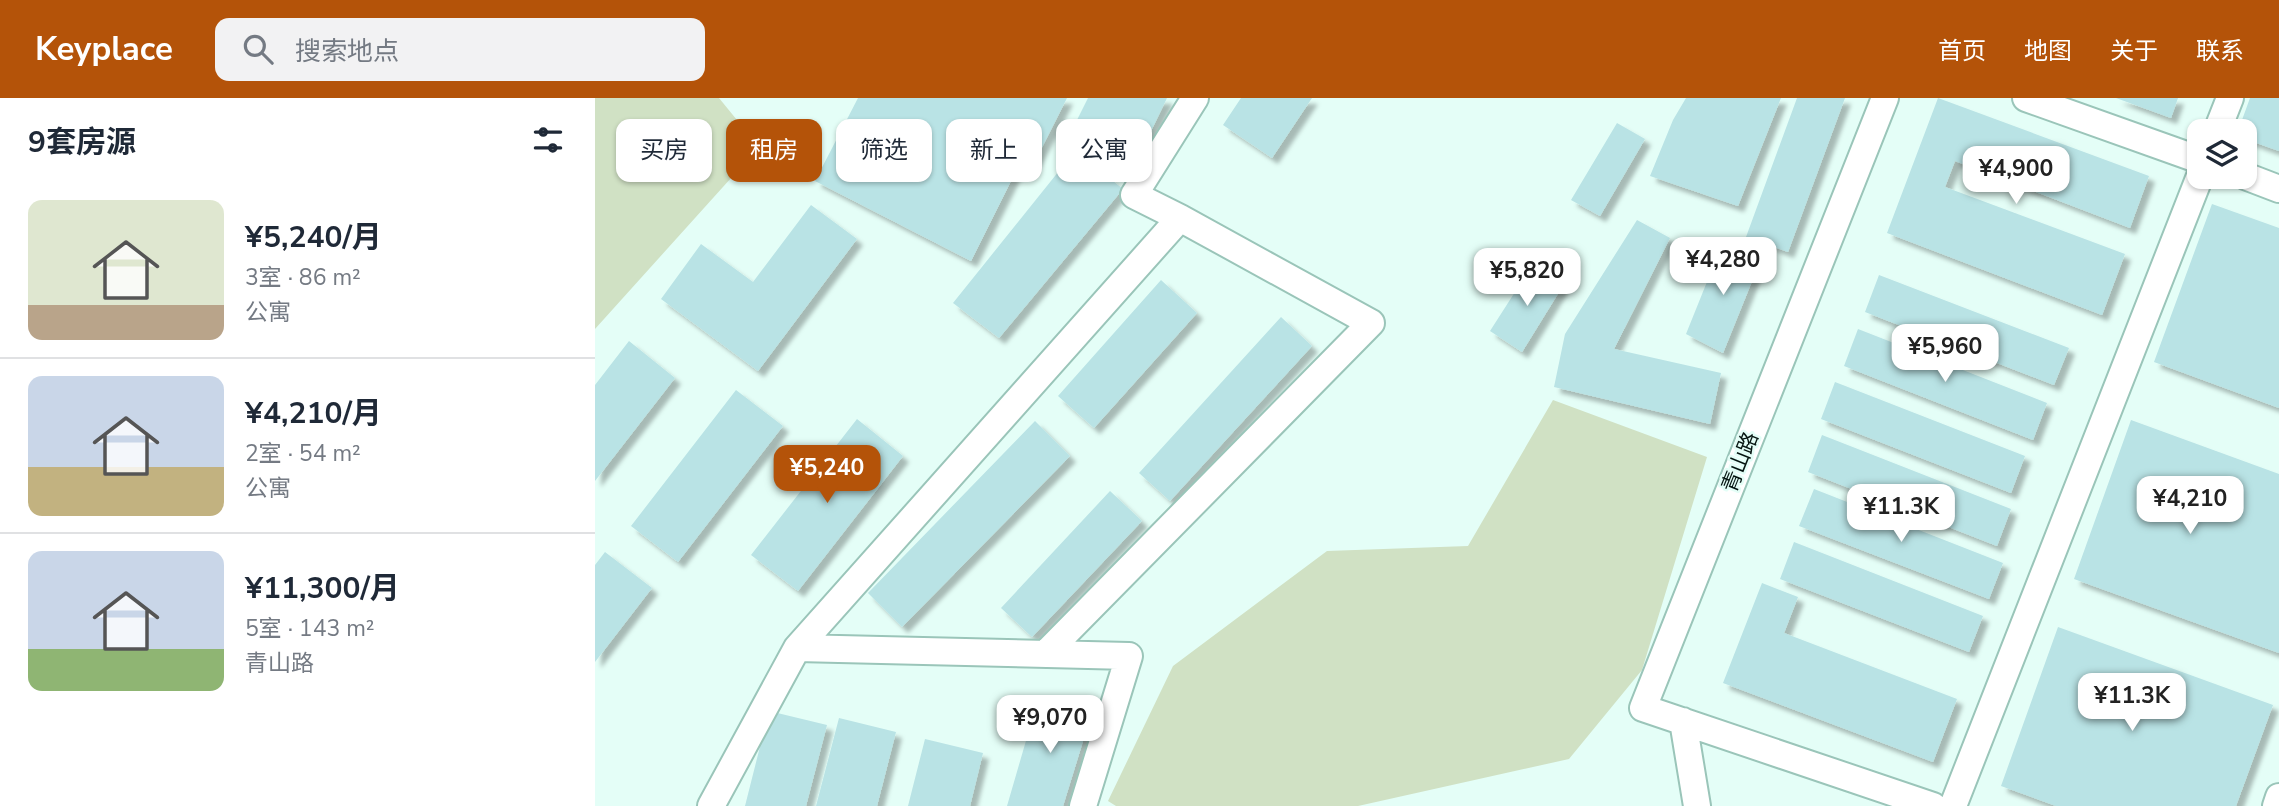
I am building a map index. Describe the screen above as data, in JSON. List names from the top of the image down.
{
  "streets": {
    "street": ["青山路"]
  },
  "page": {
    "header": "Keyplace",
    "search": "搜索地点",
    "nav": [
      "首页",
      "地图",
      "关于",
      "联系"
    ],
    "heading": "9套房源",
    "chip": [
      "买房",
      "租房",
      "筛选",
      "新上",
      "公寓"
    ],
    "price": [
      "¥4,900",
      "¥4,280",
      "¥5,820",
      "¥5,960",
      "¥5,240",
      "¥4,210",
      "¥11.3K",
      "¥11.3K",
      "¥9,070"
    ],
    "list": [
      {
        "name": "¥5,240/月",
        "note": "3室 · 86 m² · 公寓"
      },
      {
        "name": "¥4,210/月",
        "note": "2室 · 54 m² · 公寓"
      },
      {
        "name": "¥11,300/月",
        "note": "5室 · 143 m² · 青山路"
      }
    ]
  }
}
